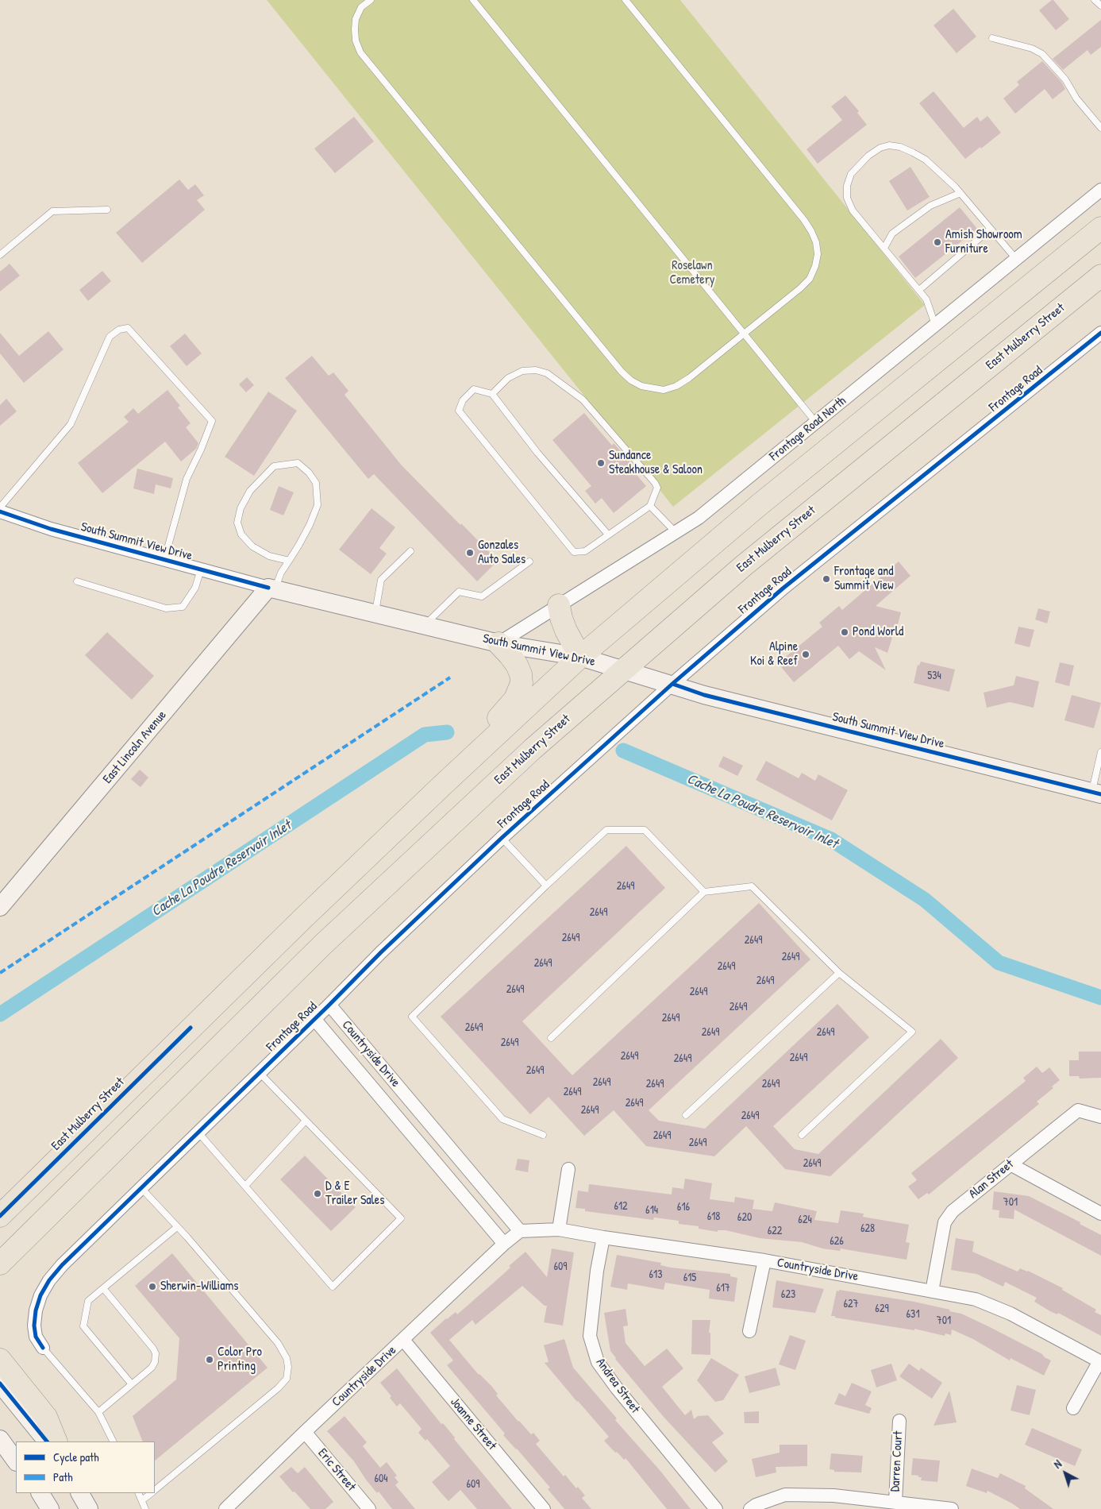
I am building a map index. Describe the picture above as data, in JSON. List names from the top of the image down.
{
  "streets": {
    "highway": ["East Mulberry Street"],
    "street": [
      "Frontage Road",
      "Frontage Road North",
      "South Summit View Drive",
      "East Lincoln Avenue",
      "Countryside Drive",
      "Alan Street",
      "Andrea Street",
      "Joanne Street",
      "Darren Court",
      "Eric Street"
    ]
  },
  "crossings": [
    ["East Mulberry Street", "South Summit View Drive"],
    ["Frontage Road", "South Summit View Drive"],
    ["Frontage Road", "Countryside Drive"],
    ["Frontage Road North", "South Summit View Drive"],
    ["South Summit View Drive", "East Lincoln Avenue"],
    ["Countryside Drive", "Alan Street"],
    ["Countryside Drive", "Andrea Street"],
    ["Countryside Drive", "Joanne Street"],
    ["Countryside Drive", "Eric Street"]
  ],
  "water": ["Cache La Poudre Reservoir Inlet"],
  "parks": ["Roselawn Cemetery"],
  "places": [
    "Amish Showroom Furniture",
    "Sundance Steakhouse & Saloon",
    "Gonzales Auto Sales",
    "Frontage and Summit View",
    "Pond World",
    "Alpine Koi & Reef",
    "D & E Trailer Sales",
    "Sherwin-Williams",
    "Color Pro Printing"
  ],
  "house_numbers": [
    "534",
    "2649",
    "2649",
    "2649",
    "2649",
    "2649",
    "2649",
    "2649",
    "2649",
    "2649",
    "2649",
    "2649",
    "2649",
    "2649",
    "2649",
    "2649",
    "2649",
    "2649",
    "2649",
    "2649",
    "2649",
    "2649",
    "2649",
    "2649",
    "2649",
    "2649",
    "2649",
    "2649",
    "2649",
    "2649",
    "2649",
    "701",
    "612",
    "616",
    "614",
    "618",
    "620",
    "624",
    "628",
    "622",
    "626",
    "609",
    "613",
    "615",
    "617",
    "623",
    "627",
    "629",
    "631",
    "701",
    "604",
    "609"
  ],
  "legend": ["Cycle path", "Path"],
  "north": "top left"
}
